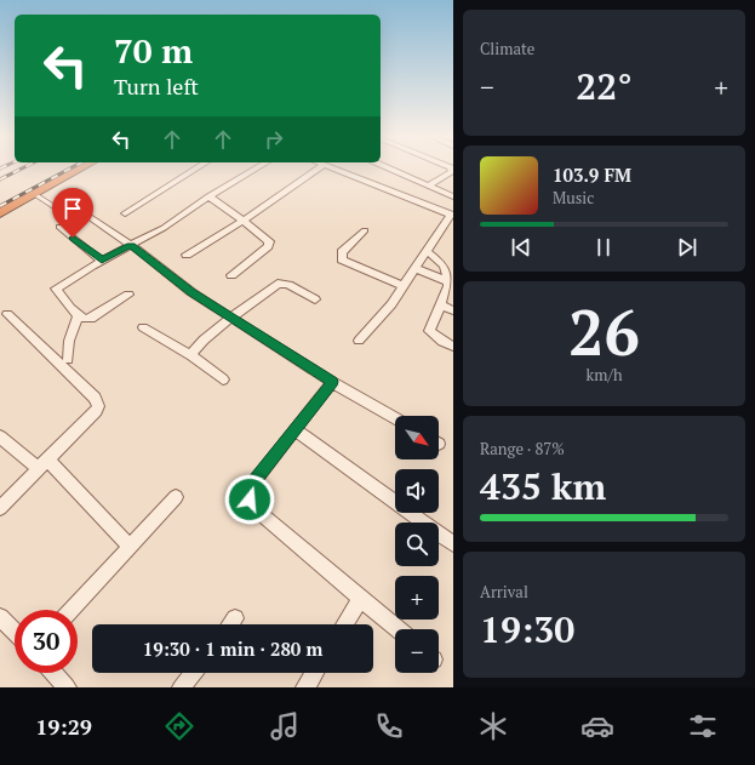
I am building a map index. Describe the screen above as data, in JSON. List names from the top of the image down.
{
  "north": "bottom right",
  "page": {
    "tile": [
      "Climate",
      ["26", "km/h"],
      ["Range · 87%", "435 km"],
      ["Arrival", "19:30"]
    ],
    "turn": ["70 m", "Turn left"],
    "heat": ["−", "22°", "+"],
    "song": ["103.9 FM", "Music"],
    "map_buttons": ["+", "−"],
    "limit": "30",
    "trip": "19:30 · 1 min · 280 m",
    "tabs": "19:29"
  }
}
